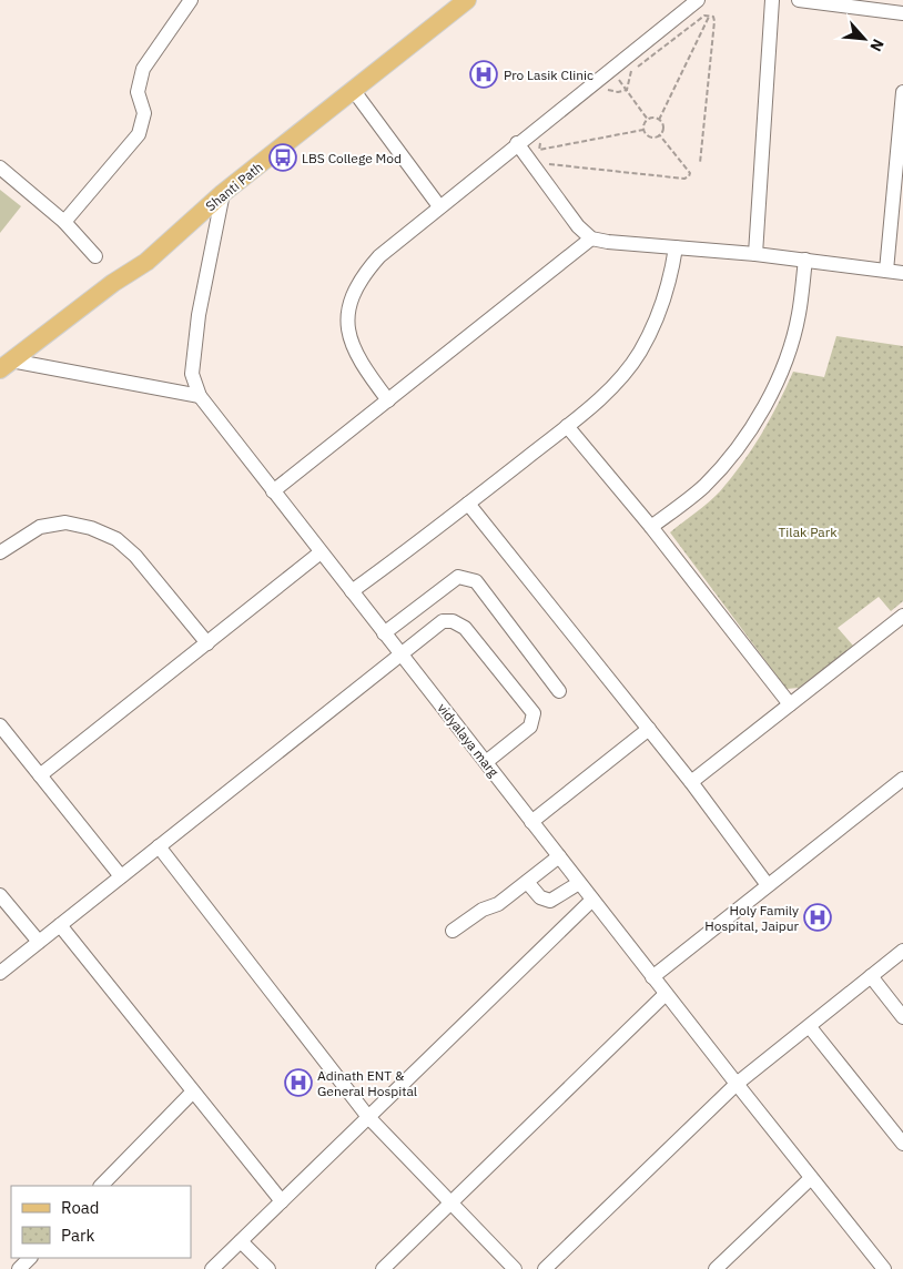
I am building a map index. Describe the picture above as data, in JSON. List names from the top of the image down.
{
  "streets": {
    "main road": ["Shanti Path"],
    "street": ["vidyalaya marg"]
  },
  "parks": ["Tilak Park"],
  "places": {
    "hospital": ["Pro Lasik Clinic", "Holy Family Hospital, Jaipur", "Adinath ENT & General Hospital"],
    "bus stop": ["LBS College Mod"]
  },
  "legend": ["Road", "Park"],
  "north": "bottom right"
}
